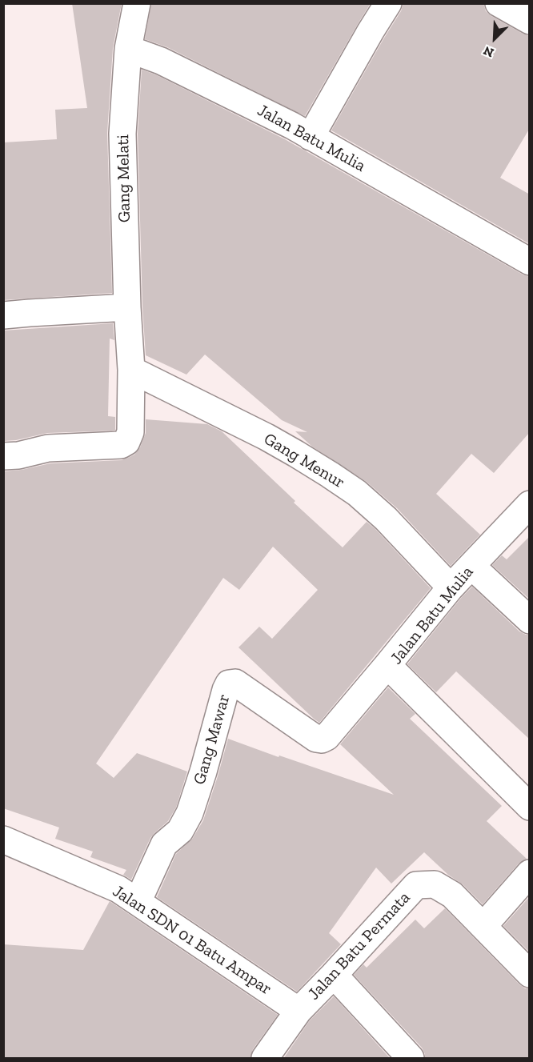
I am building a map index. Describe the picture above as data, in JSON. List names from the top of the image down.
{
  "streets": {
    "street": [
      "Jalan Batu Mulia",
      "Gang Melati",
      "Gang Menur",
      "Gang Mawar",
      "Jalan SDN 01 Batu Ampar",
      "Jalan Batu Permata"
    ]
  },
  "crossings": [
    ["Jalan Batu Mulia", "Gang Melati"],
    ["Jalan Batu Mulia", "Gang Menur"],
    ["Jalan Batu Mulia", "Gang Mawar"],
    ["Gang Melati", "Gang Menur"],
    ["Gang Mawar", "Jalan SDN 01 Batu Ampar"],
    ["Jalan SDN 01 Batu Ampar", "Jalan Batu Permata"]
  ],
  "north": "bottom left"
}
